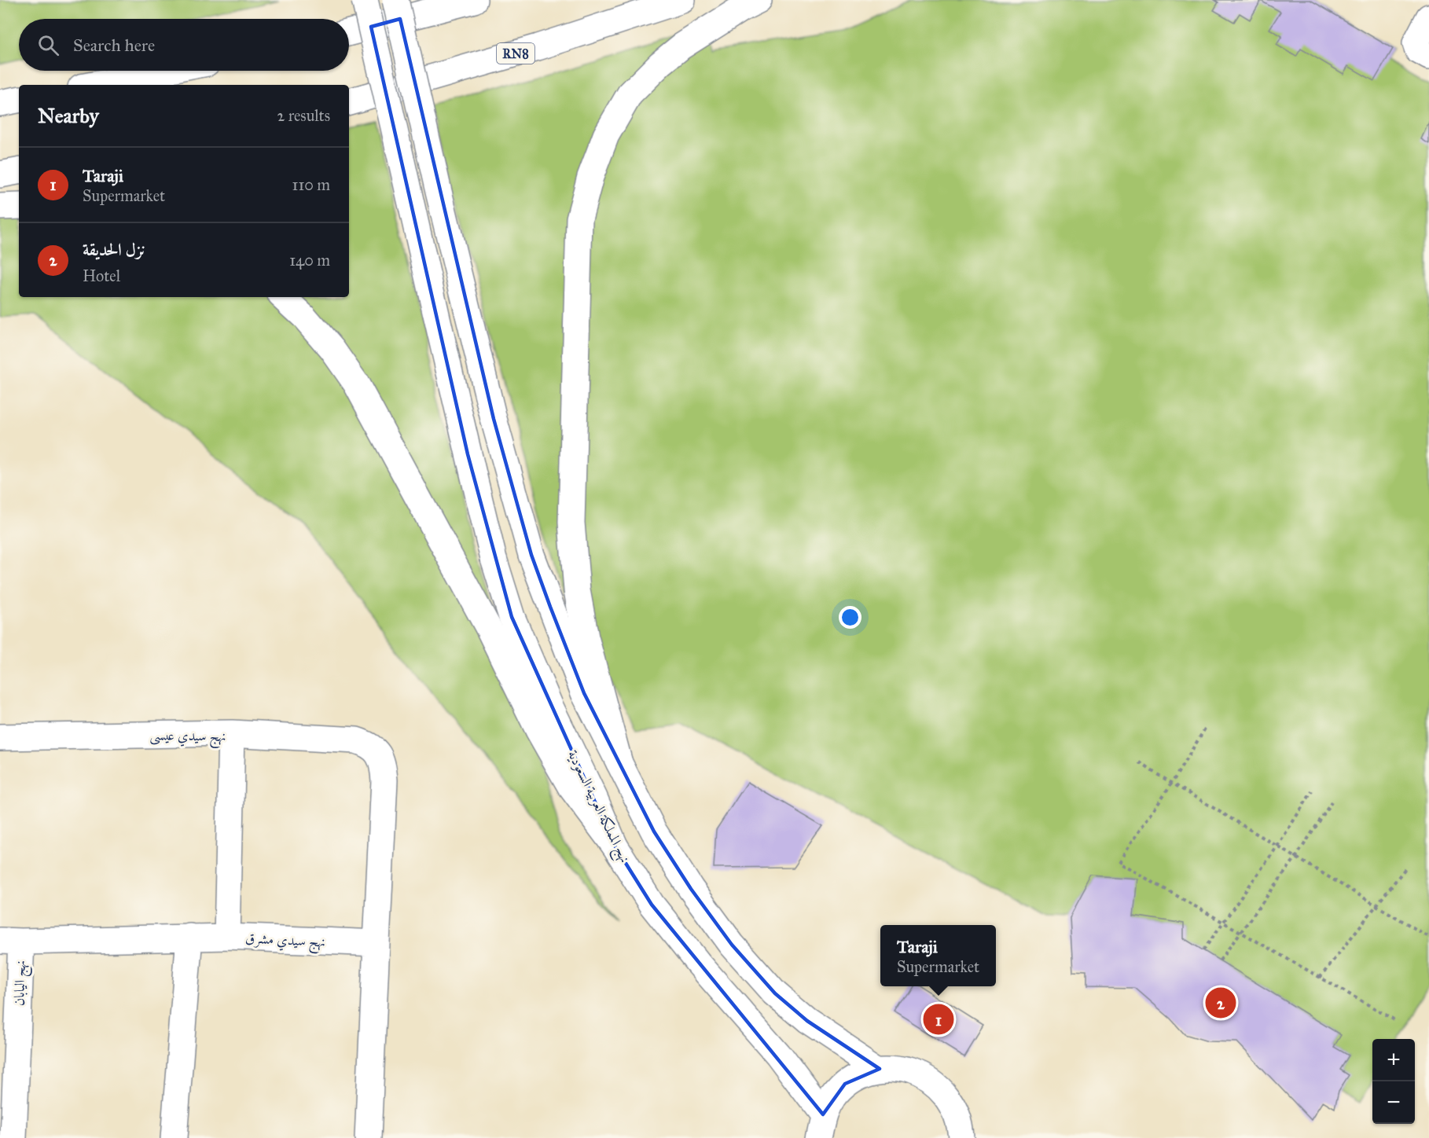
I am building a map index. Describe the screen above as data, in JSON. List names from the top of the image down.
{
  "streets": {
    "main road": [
      "RN8",
      "نهج سيدي عيسى",
      "نهج المملكة العربية السعودية",
      "نهج سيدي مشرق",
      "نهج اليابان"
    ]
  },
  "crossings": [
    ["نهج سيدي عيسى", "نهج سيدي مشرق"],
    ["نهج سيدي مشرق", "نهج اليابان"]
  ],
  "page": {
    "search": "Search here",
    "heading": ["Nearby", "2 results"],
    "list": [
      {
        "mark": "1",
        "name": "Taraji",
        "note": "Supermarket",
        "value": "110 m"
      },
      {
        "mark": "2",
        "name": "نزل الحديقة",
        "note": "Hotel",
        "value": "140 m"
      }
    ],
    "popup": ["Taraji", "Supermarket"],
    "pins": ["2", "1"],
    "map_buttons": ["+", "−"]
  }
}
